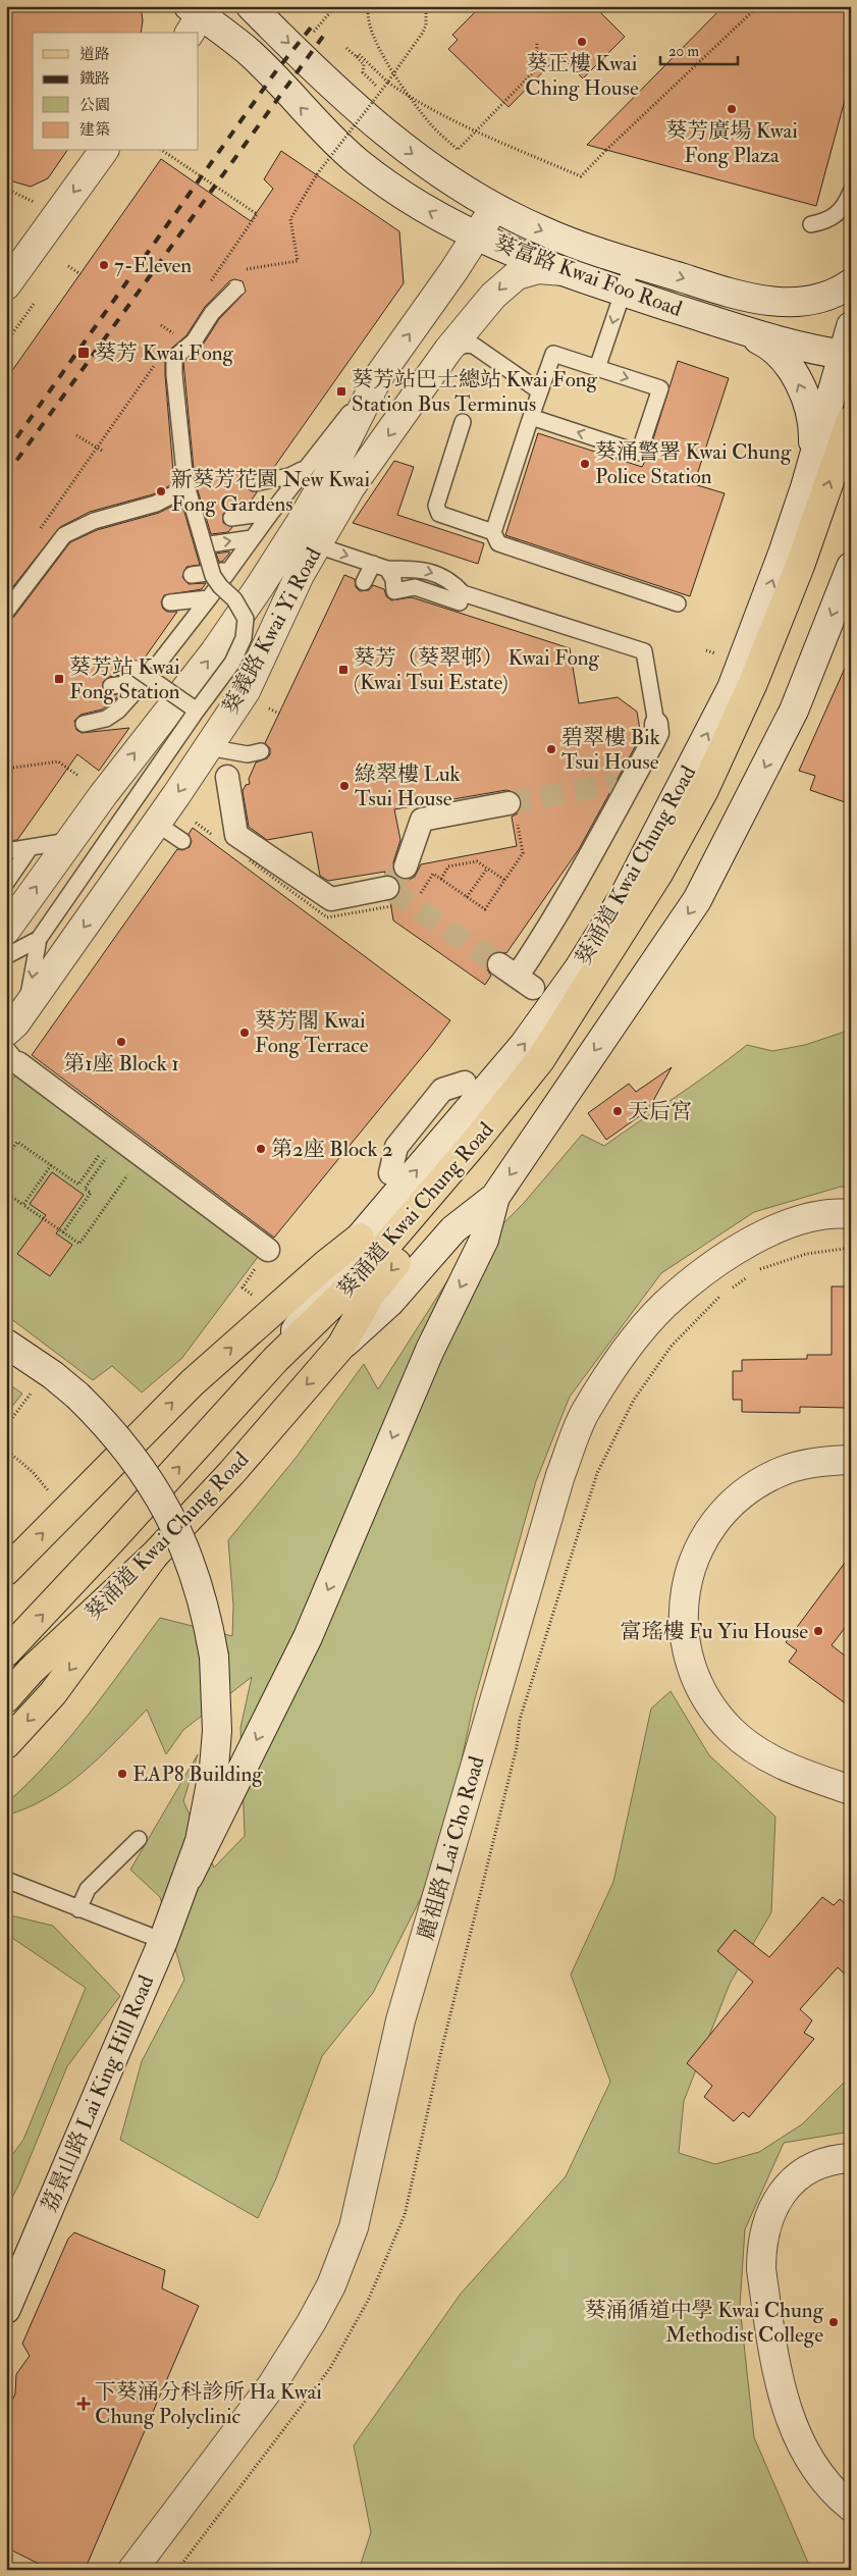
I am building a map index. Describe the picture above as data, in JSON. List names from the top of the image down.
{
  "streets": {
    "main road": [
      "葵富路 Kwai Foo Road",
      "葵義路 Kwai Yi Road",
      "葵涌道 Kwai Chung Road",
      "麗祖路 Lai Cho Road",
      "荔景山路 Lai King Hill Road"
    ]
  },
  "crossings": [
    ["葵富路 Kwai Foo Road", "葵義路 Kwai Yi Road"],
    ["葵富路 Kwai Foo Road", "葵涌道 Kwai Chung Road"]
  ],
  "places": {
    "other": [
      "葵正樓 Kwai Ching House",
      "葵芳廣場 Kwai Fong Plaza",
      "7-Eleven",
      "葵涌警署 Kwai Chung Police Station",
      "新葵芳花園 New Kwai Fong Gardens",
      "碧翠樓 Bik Tsui House",
      "綠翠樓 Luk Tsui House",
      "葵芳閣 Kwai Fong Terrace",
      "第1座 Block 1",
      "天后宮",
      "第2座 Block 2",
      "富瑤樓 Fu Yiu House",
      "EAP8 Building",
      "葵涌循道中學 Kwai Chung Methodist College"
    ],
    "transit": [
      "葵芳 Kwai Fong",
      "葵芳站巴士總站 Kwai Fong Station Bus Terminus",
      "葵芳（葵翠邨） Kwai Fong (Kwai Tsui Estate)",
      "葵芳站 Kwai Fong Station"
    ],
    "health": ["下葵涌分科診所 Ha Kwai Chung Polyclinic"]
  },
  "legend": [
    "道路",
    "鐵路",
    "公園",
    "建築"
  ],
  "scale_bar": "20 m"
}
